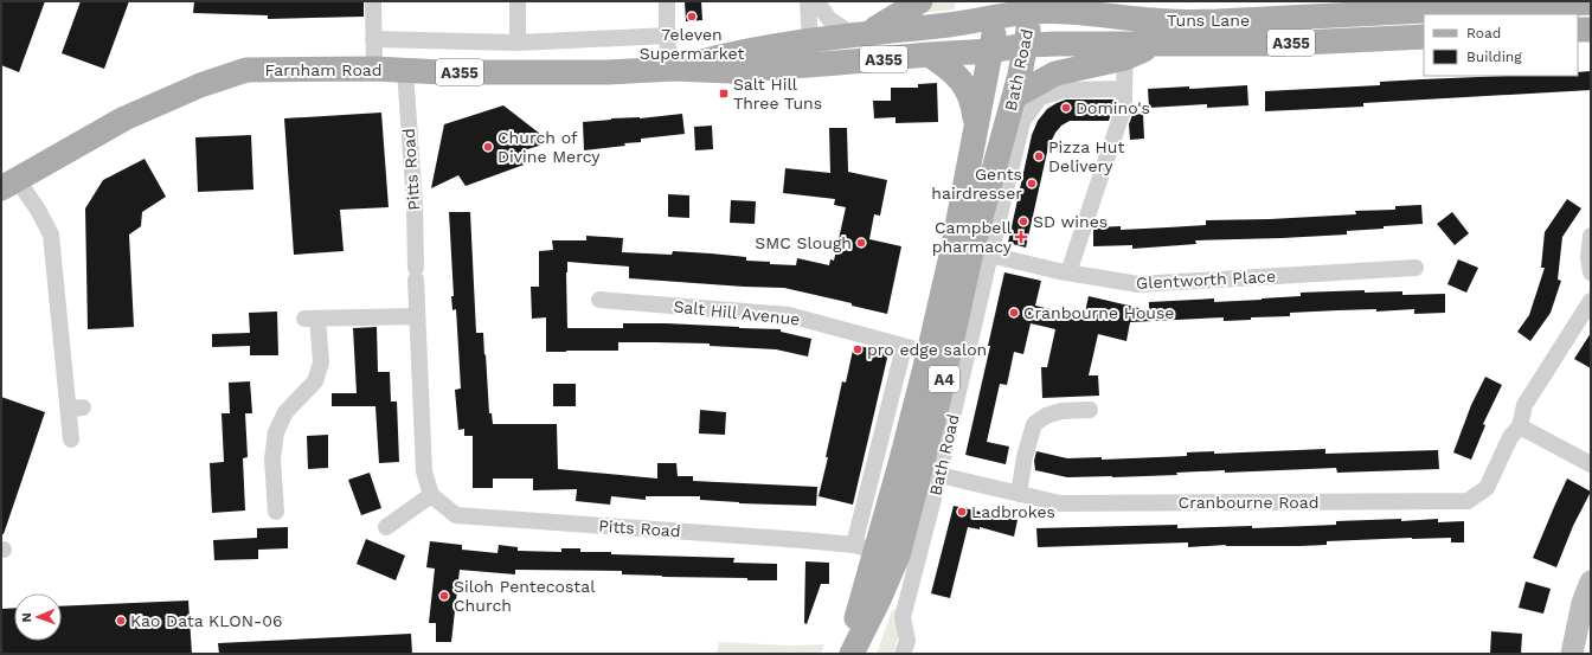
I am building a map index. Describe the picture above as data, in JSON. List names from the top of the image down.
{
  "streets": {
    "main road": [
      "Tuns Lane",
      "A355",
      "Farnham Road",
      "Bath Road",
      "A4"
    ],
    "street": [
      "Pitts Road",
      "Glentworth Place",
      "Salt Hill Avenue",
      "Cranbourne Road"
    ]
  },
  "crossings": [
    ["Tuns Lane", "Farnham Road"],
    ["Tuns Lane", "Bath Road"],
    ["Farnham Road", "Bath Road"],
    ["Farnham Road", "Pitts Road"],
    ["Bath Road", "Pitts Road"],
    ["Bath Road", "Glentworth Place"],
    ["Bath Road", "Salt Hill Avenue"],
    ["Bath Road", "Cranbourne Road"]
  ],
  "places": {
    "other": [
      "7eleven Supermarket",
      "Domino's",
      "Church of Divine Mercy",
      "Pizza Hut Delivery",
      "Gents hairdresser",
      "SD wines",
      "SMC Slough",
      "Cranbourne House",
      "pro edge salon",
      "Ladbrokes",
      "Siloh Pentecostal Church",
      "Kao Data KLON-06"
    ],
    "transit": ["Salt Hill Three Tuns"],
    "health": ["Campbell pharmacy"]
  },
  "legend": ["Road", "Building"],
  "north": "left"
}
